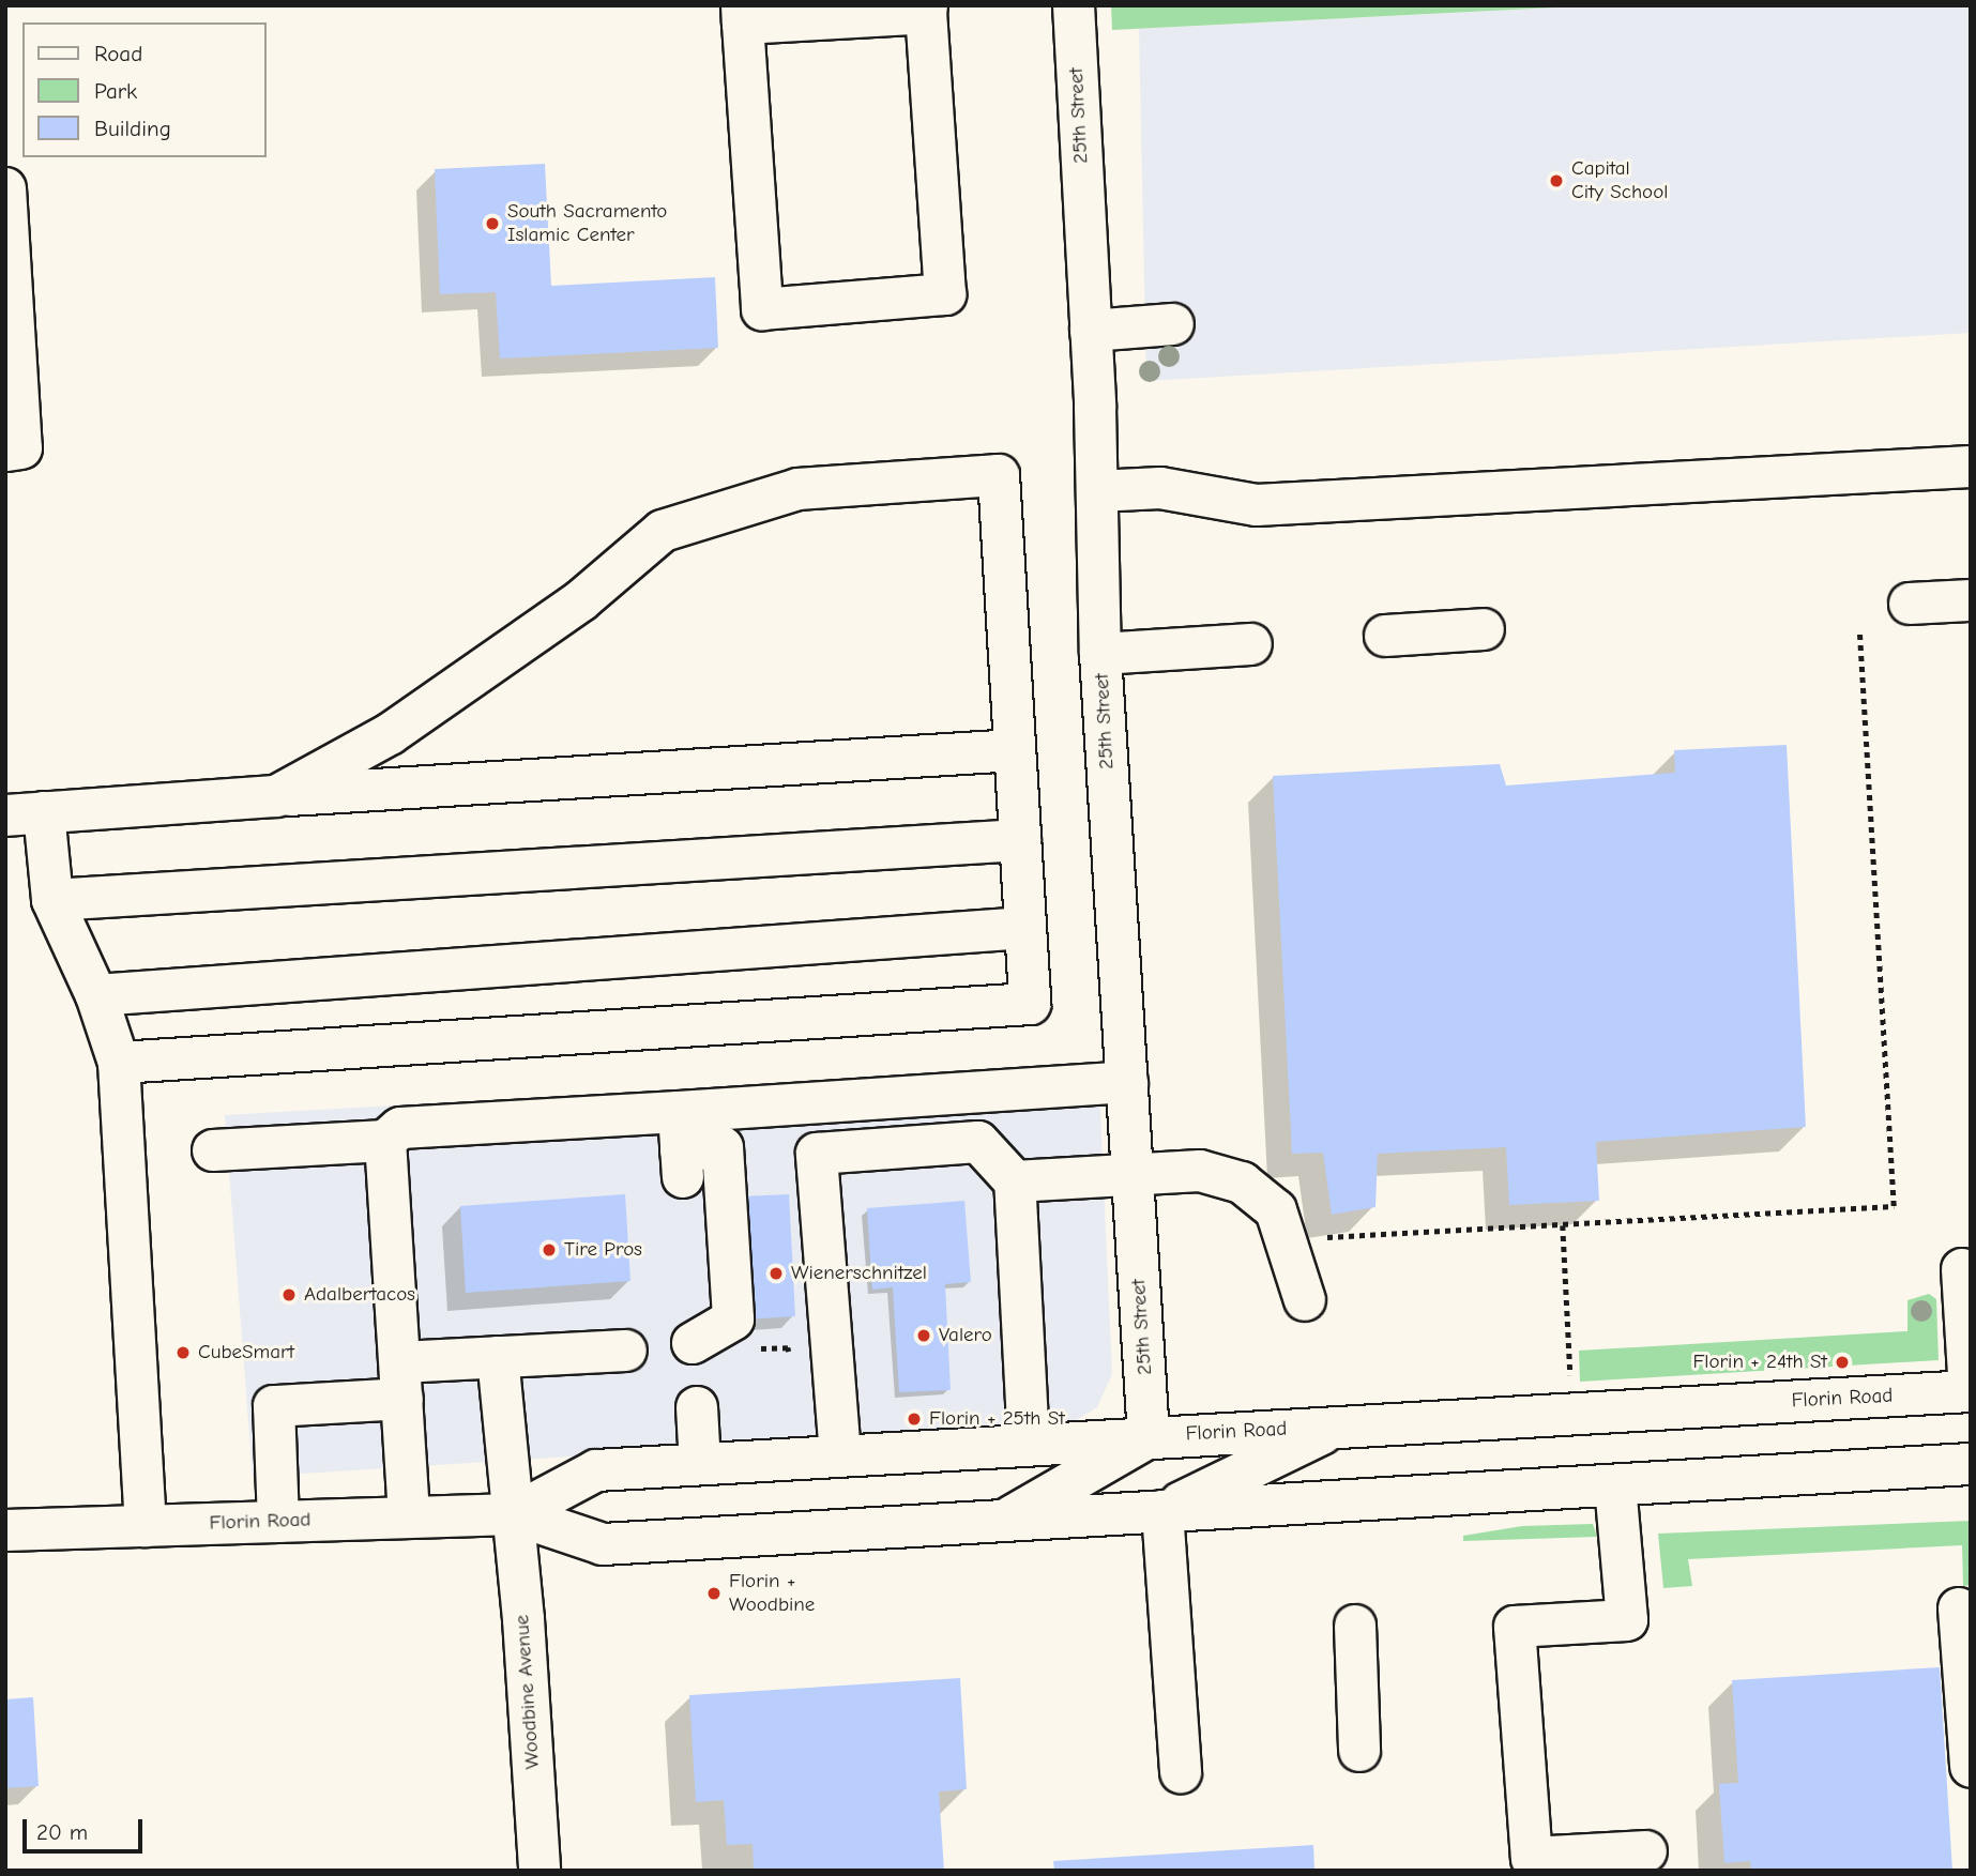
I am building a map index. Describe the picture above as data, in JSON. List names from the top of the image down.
{
  "streets": {
    "main road": ["25th Street", "Florin Road", "Woodbine Avenue"]
  },
  "crossings": [
    ["25th Street", "Florin Road"],
    ["Florin Road", "Woodbine Avenue"]
  ],
  "places": [
    "Capital City School",
    "South Sacramento Islamic Center",
    "Tire Pros",
    "Wienerschnitzel",
    "Adalbertacos",
    "Valero",
    "CubeSmart",
    "Florin + 24th St",
    "Florin + 25th St",
    "Florin + Woodbine"
  ],
  "legend": ["Road", "Park", "Building"],
  "scale_bar": "20 m"
}
